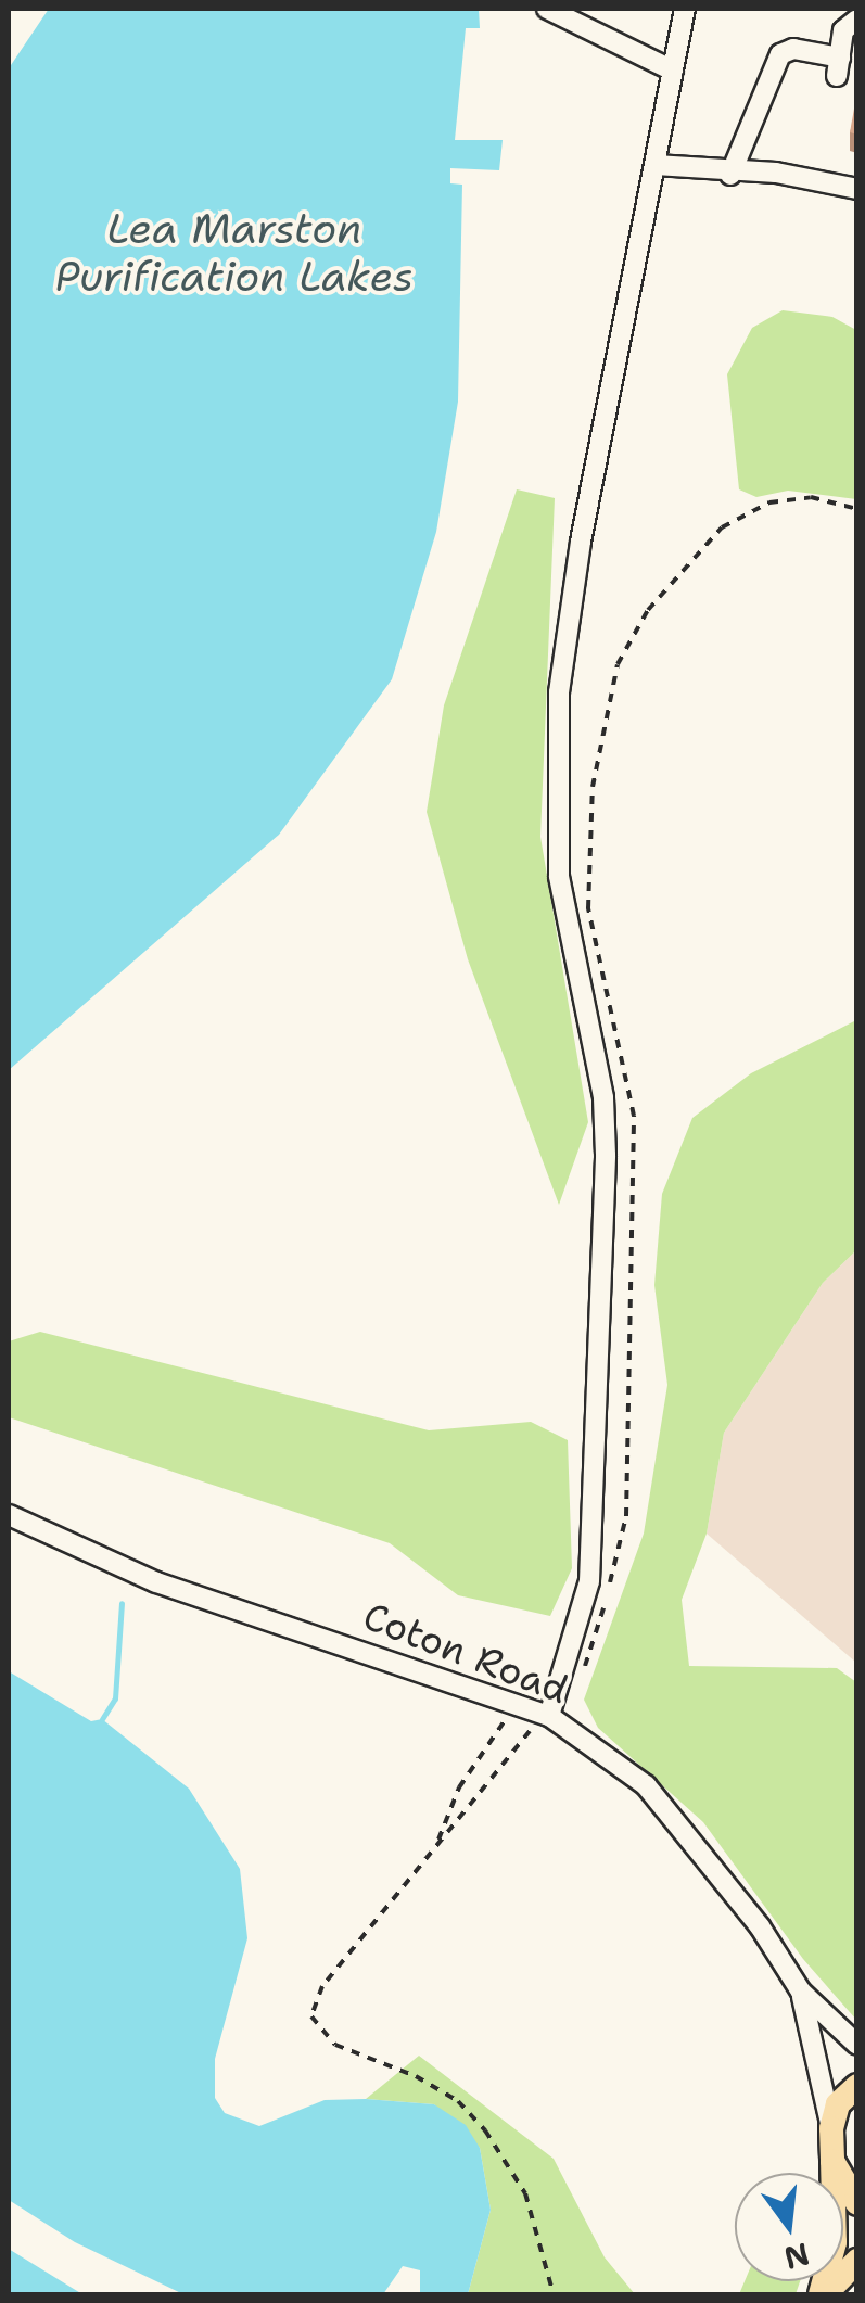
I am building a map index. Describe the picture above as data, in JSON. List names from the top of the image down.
{
  "streets": {
    "street": ["Coton Road"]
  },
  "water": ["Lea Marston Purification Lakes"],
  "north": "bottom"
}
